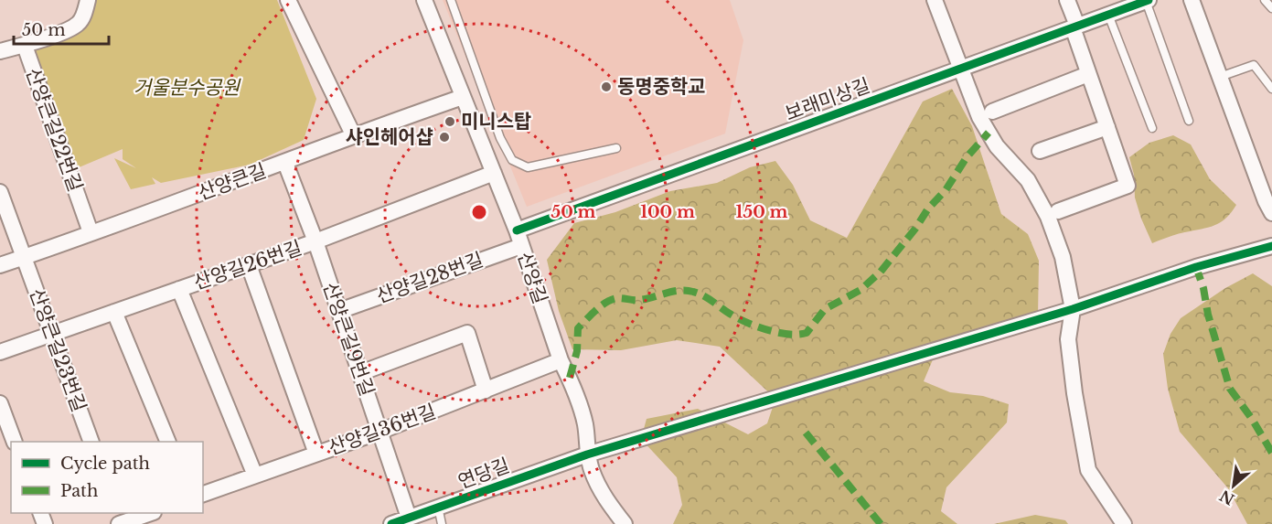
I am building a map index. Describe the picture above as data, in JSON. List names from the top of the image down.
{
  "streets": {
    "street": [
      "보래미상길",
      "산양큰길22번길",
      "산양큰길",
      "산양길26번길",
      "산양길28번길",
      "산양길",
      "산양큰길9번길",
      "산양큰길23번길",
      "산양길36번길",
      "연당길"
    ]
  },
  "crossings": [
    ["보래미상길", "산양길"],
    ["산양큰길22번길", "산양큰길"],
    ["산양큰길", "산양길"],
    ["산양큰길", "산양큰길9번길"],
    ["산양큰길", "산양큰길23번길"],
    ["산양길26번길", "산양길"],
    ["산양길26번길", "산양큰길9번길"],
    ["산양길26번길", "산양큰길23번길"],
    ["산양길28번길", "산양길"],
    ["산양길28번길", "산양큰길9번길"],
    ["산양길", "산양길36번길"],
    ["산양길", "연당길"],
    ["산양큰길9번길", "산양길36번길"],
    ["산양큰길9번길", "연당길"]
  ],
  "parks": ["거울분수공원"],
  "places": ["동명중학교", "미니스탑", "샤인헤어샵"],
  "legend": ["Cycle path", "Path"],
  "scale_bar": "50 m",
  "north": "bottom left",
  "rings": ["50 m", "100 m", "150 m"]
}
